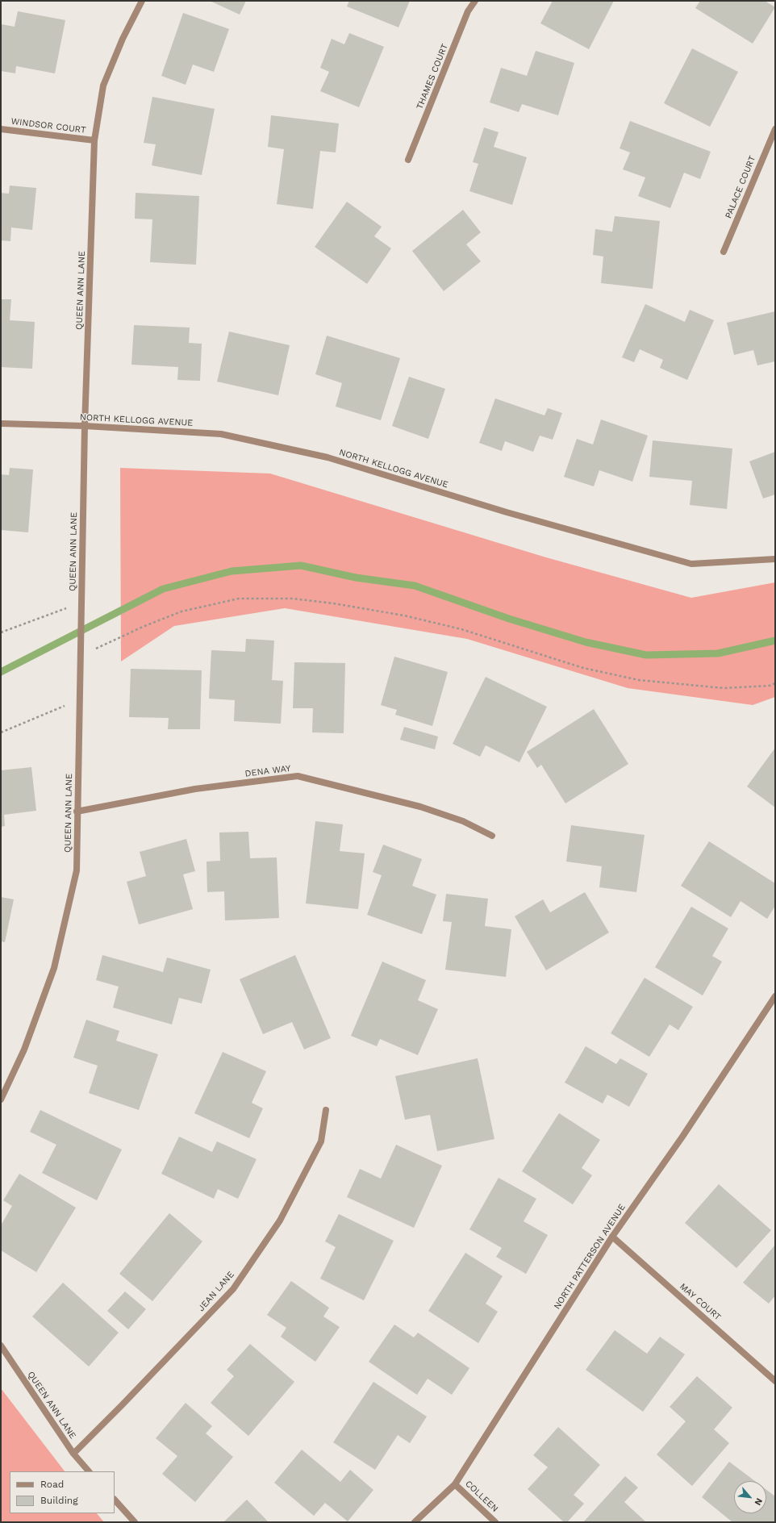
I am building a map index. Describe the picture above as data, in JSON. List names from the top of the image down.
{
  "streets": {
    "street": [
      "THAMES COURT",
      "WINDSOR COURT",
      "PALACE COURT",
      "QUEEN ANN LANE",
      "NORTH KELLOGG AVENUE",
      "DENA WAY",
      "NORTH PATTERSON AVENUE",
      "JEAN LANE",
      "MAY COURT",
      "COLLEEN"
    ]
  },
  "crossings": [
    ["WINDSOR COURT", "QUEEN ANN LANE"],
    ["QUEEN ANN LANE", "NORTH KELLOGG AVENUE"],
    ["QUEEN ANN LANE", "DENA WAY"],
    ["QUEEN ANN LANE", "JEAN LANE"],
    ["NORTH PATTERSON AVENUE", "MAY COURT"],
    ["NORTH PATTERSON AVENUE", "COLLEEN"]
  ],
  "legend": ["Road", "Building"],
  "north": "bottom right"
}
